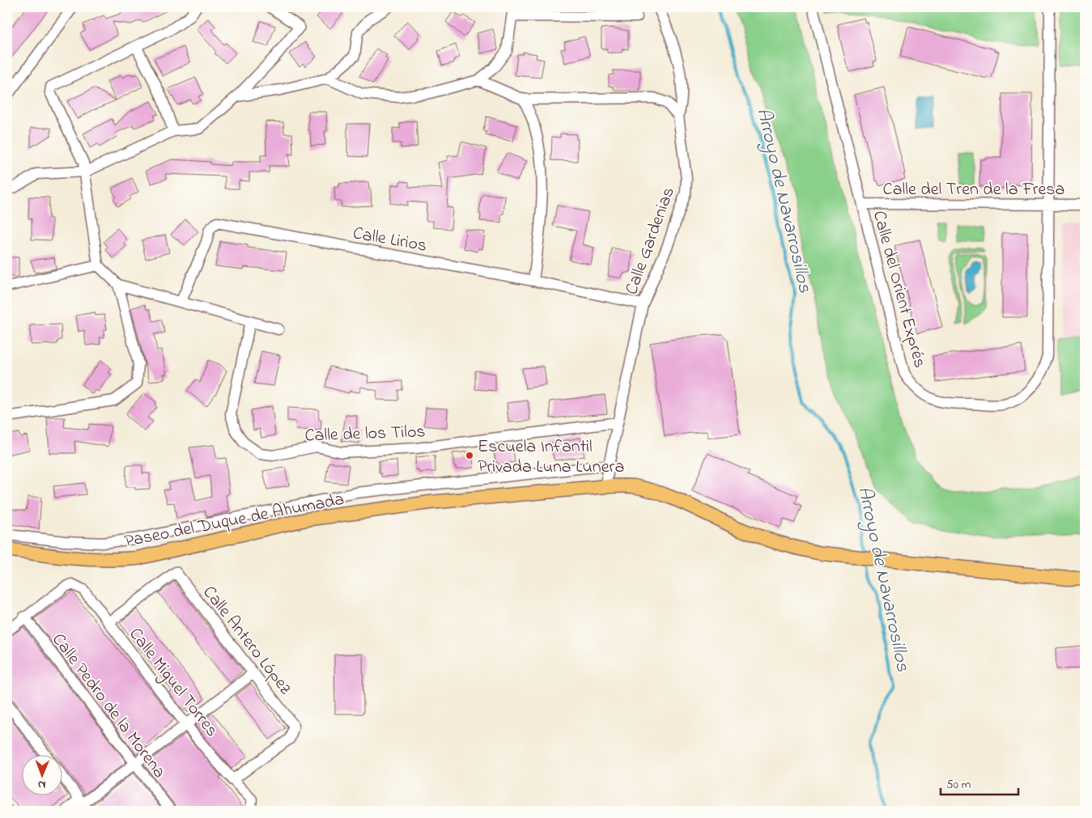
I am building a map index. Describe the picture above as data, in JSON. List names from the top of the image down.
{
  "streets": {
    "main road": ["Paseo del Duque de Ahumada"],
    "street": [
      "Calle del Tren de la Fresa",
      "Calle Lirios",
      "Calle Gardenias",
      "Calle del Orient Exprés",
      "Calle de los Tilos",
      "Calle Antero López",
      "Calle Miguel Torres",
      "Calle Pedro de la Morena"
    ]
  },
  "crossings": [
    ["Calle del Tren de la Fresa", "Calle del Orient Exprés"],
    ["Calle Lirios", "Calle Gardenias"],
    ["Calle Gardenias", "Calle de los Tilos"],
    ["Calle Gardenias", "Paseo del Duque de Ahumada"],
    ["Calle Antero López", "Calle Miguel Torres"],
    ["Calle Miguel Torres", "Calle Pedro de la Morena"]
  ],
  "water": ["Arroyo de Navarrosillos"],
  "places": ["Escuela Infantil Privada Luna Lunera"],
  "scale_bar": "50 m",
  "north": "bottom"
}
